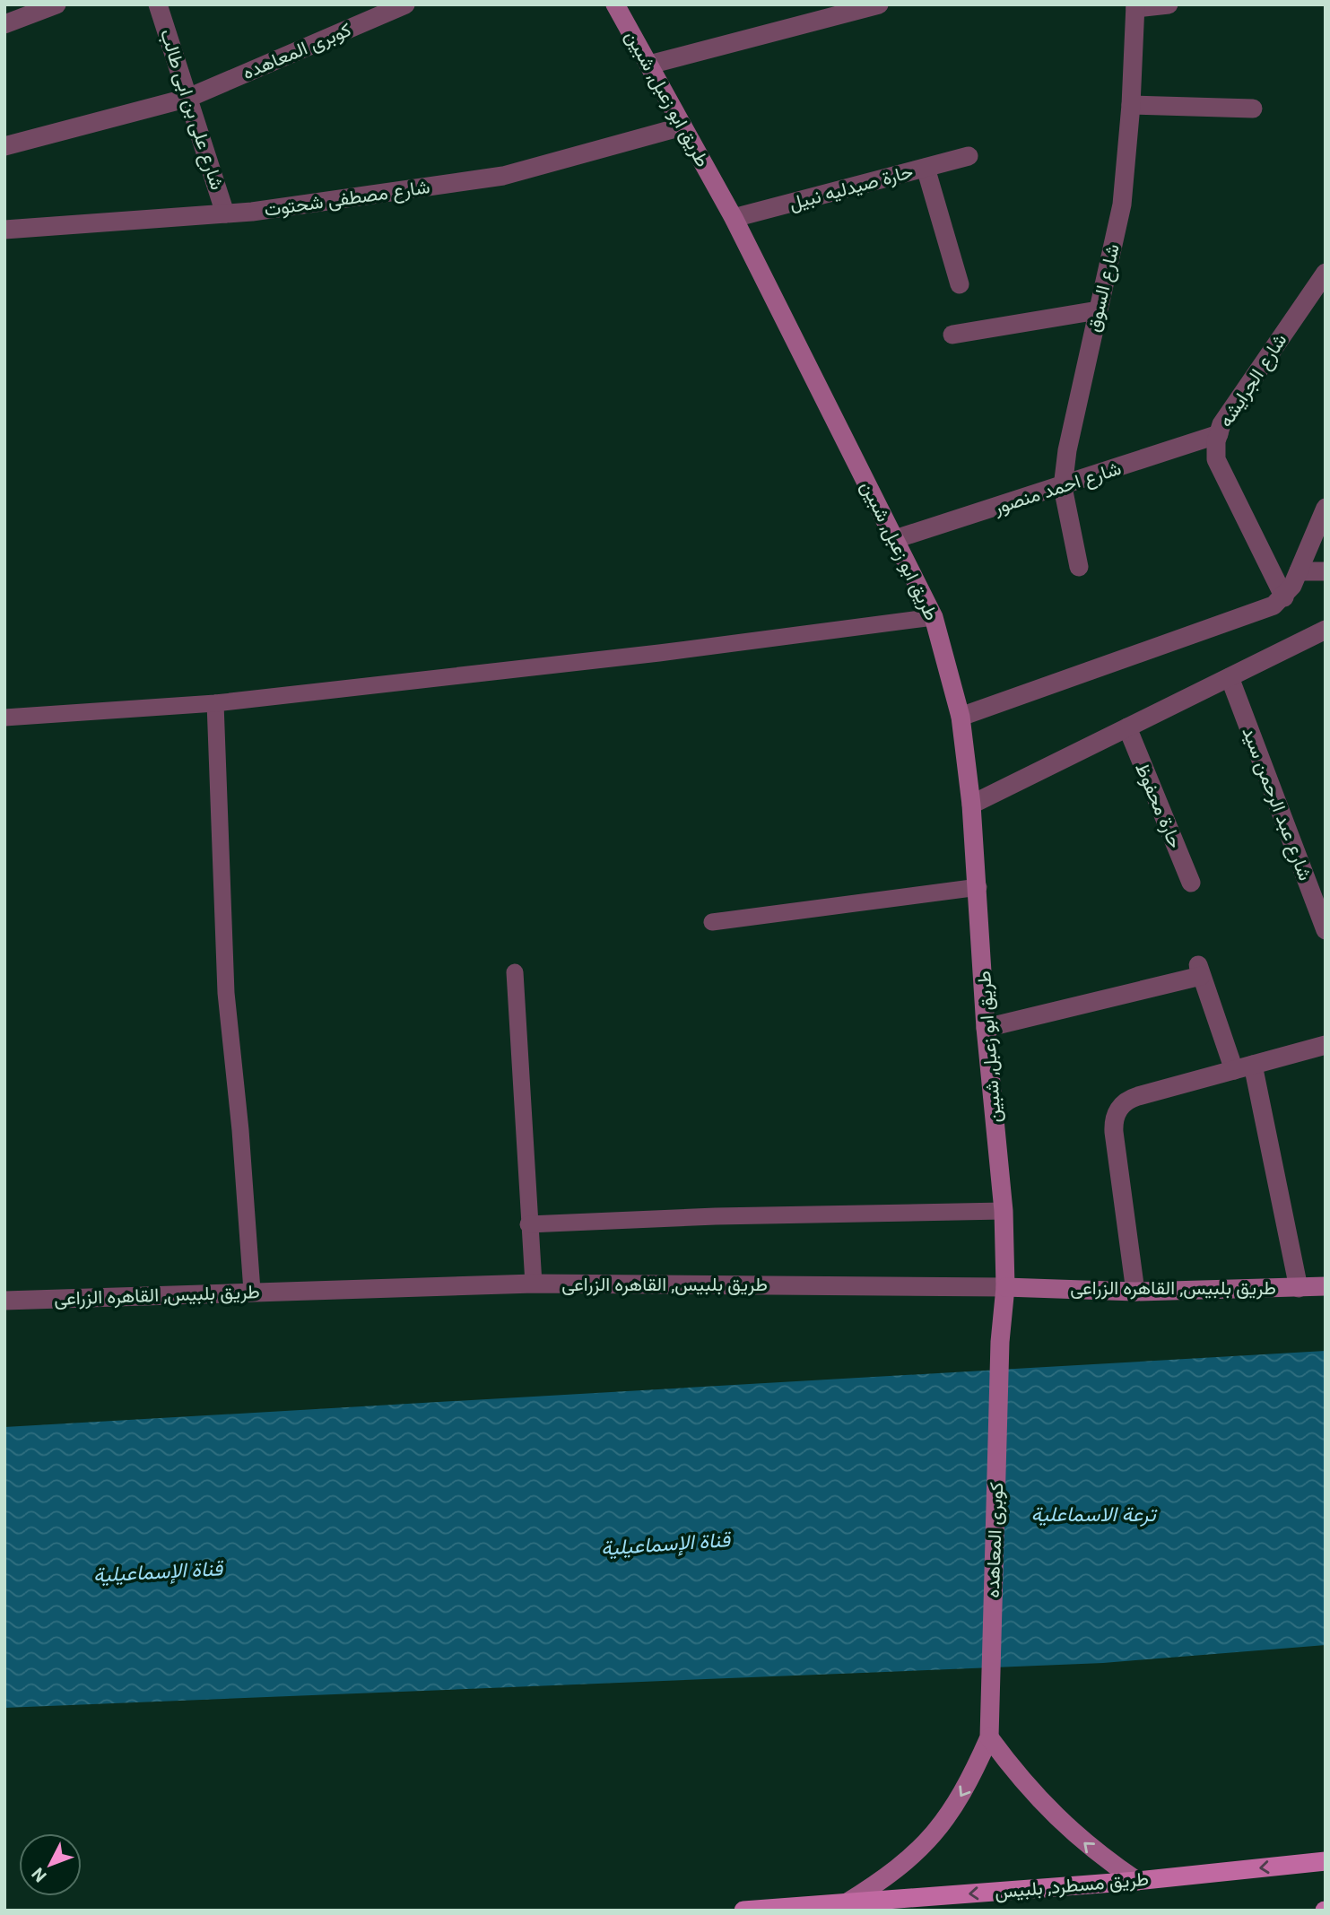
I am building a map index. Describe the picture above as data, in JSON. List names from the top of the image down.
{
  "streets": {
    "main road": [
      "كوبرى المعاهده",
      "طريق ابو زعبل, شبين",
      "طريق بلبيس, القاهره الزراعى",
      "طريق مسطرد, بلبيس"
    ],
    "street": [
      "شارع على بن ابى طالب",
      "حارة صيدليه نبيل",
      "شارع مصطفى شحتوت",
      "شارع السوق",
      "شارع الجرايشه",
      "شارع احمد منصور",
      "شارع عبد الرحمن سيد",
      "حارة محفوظ"
    ]
  },
  "crossings": [
    ["كوبرى المعاهده", "طريق ابو زعبل, شبين"],
    ["كوبرى المعاهده", "شارع على بن ابى طالب"],
    ["كوبرى المعاهده", "طريق مسطرد, بلبيس"],
    ["طريق ابو زعبل, شبين", "حارة صيدليه نبيل"],
    ["طريق ابو زعبل, شبين", "شارع مصطفى شحتوت"],
    ["طريق ابو زعبل, شبين", "شارع احمد منصور"],
    ["طريق ابو زعبل, شبين", "طريق بلبيس, القاهره الزراعى"],
    ["شارع على بن ابى طالب", "شارع مصطفى شحتوت"],
    ["شارع السوق", "شارع احمد منصور"],
    ["شارع الجرايشه", "شارع احمد منصور"]
  ],
  "one_way": ["طريق مسطرد, بلبيس"],
  "water": ["ترعة الاسماعلية", "قناة الإسماعيلية"],
  "north": "bottom left"
}
